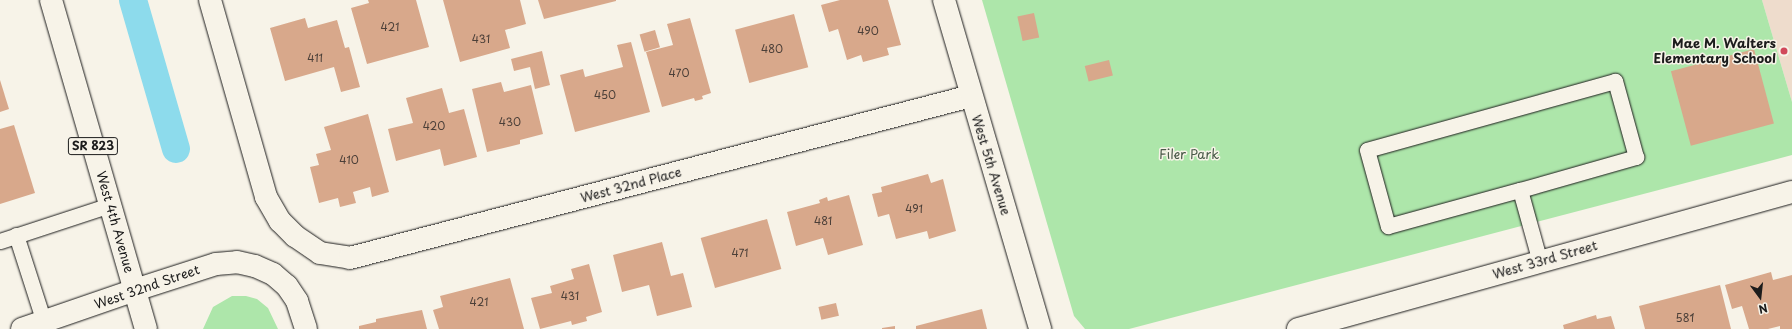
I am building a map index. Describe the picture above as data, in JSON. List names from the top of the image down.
{
  "streets": {
    "street": [
      "SR 823",
      "West 5th Avenue",
      "West 32nd Place",
      "West 4th Avenue",
      "West 33rd Street",
      "West 32nd Street"
    ]
  },
  "crossings": [
    ["West 5th Avenue", "West 32nd Place"],
    ["West 4th Avenue", "West 32nd Street"]
  ],
  "parks": ["Filer Park"],
  "places": ["Mae M. Walters Elementary School"],
  "house_numbers": [
    "421",
    "490",
    "431",
    "480",
    "411",
    "470",
    "450",
    "430",
    "420",
    "410",
    "491",
    "481",
    "471",
    "431",
    "421",
    "581"
  ],
  "north": "bottom"
}
